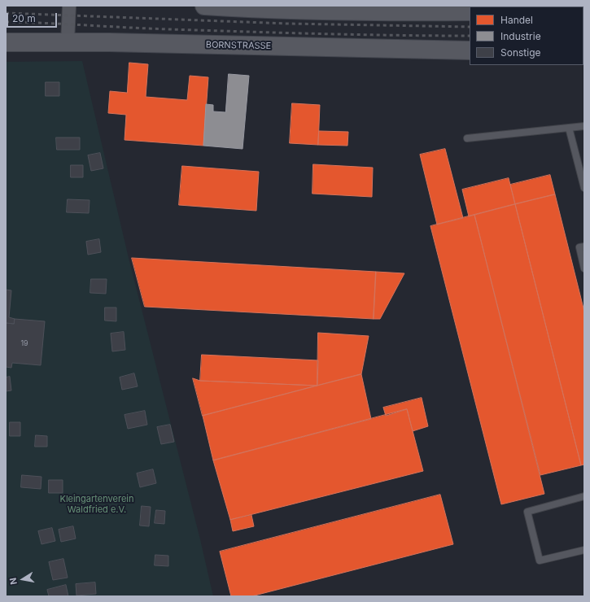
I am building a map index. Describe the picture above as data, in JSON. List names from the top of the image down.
{
  "streets": {
    "main road": ["BORNSTRASSE"]
  },
  "parks": ["Kleingartenverein Waldfried e.V."],
  "house_numbers": ["19"],
  "legend": ["Handel", "Industrie", "Sonstige"],
  "scale_bar": "20 m",
  "north": "left"
}
